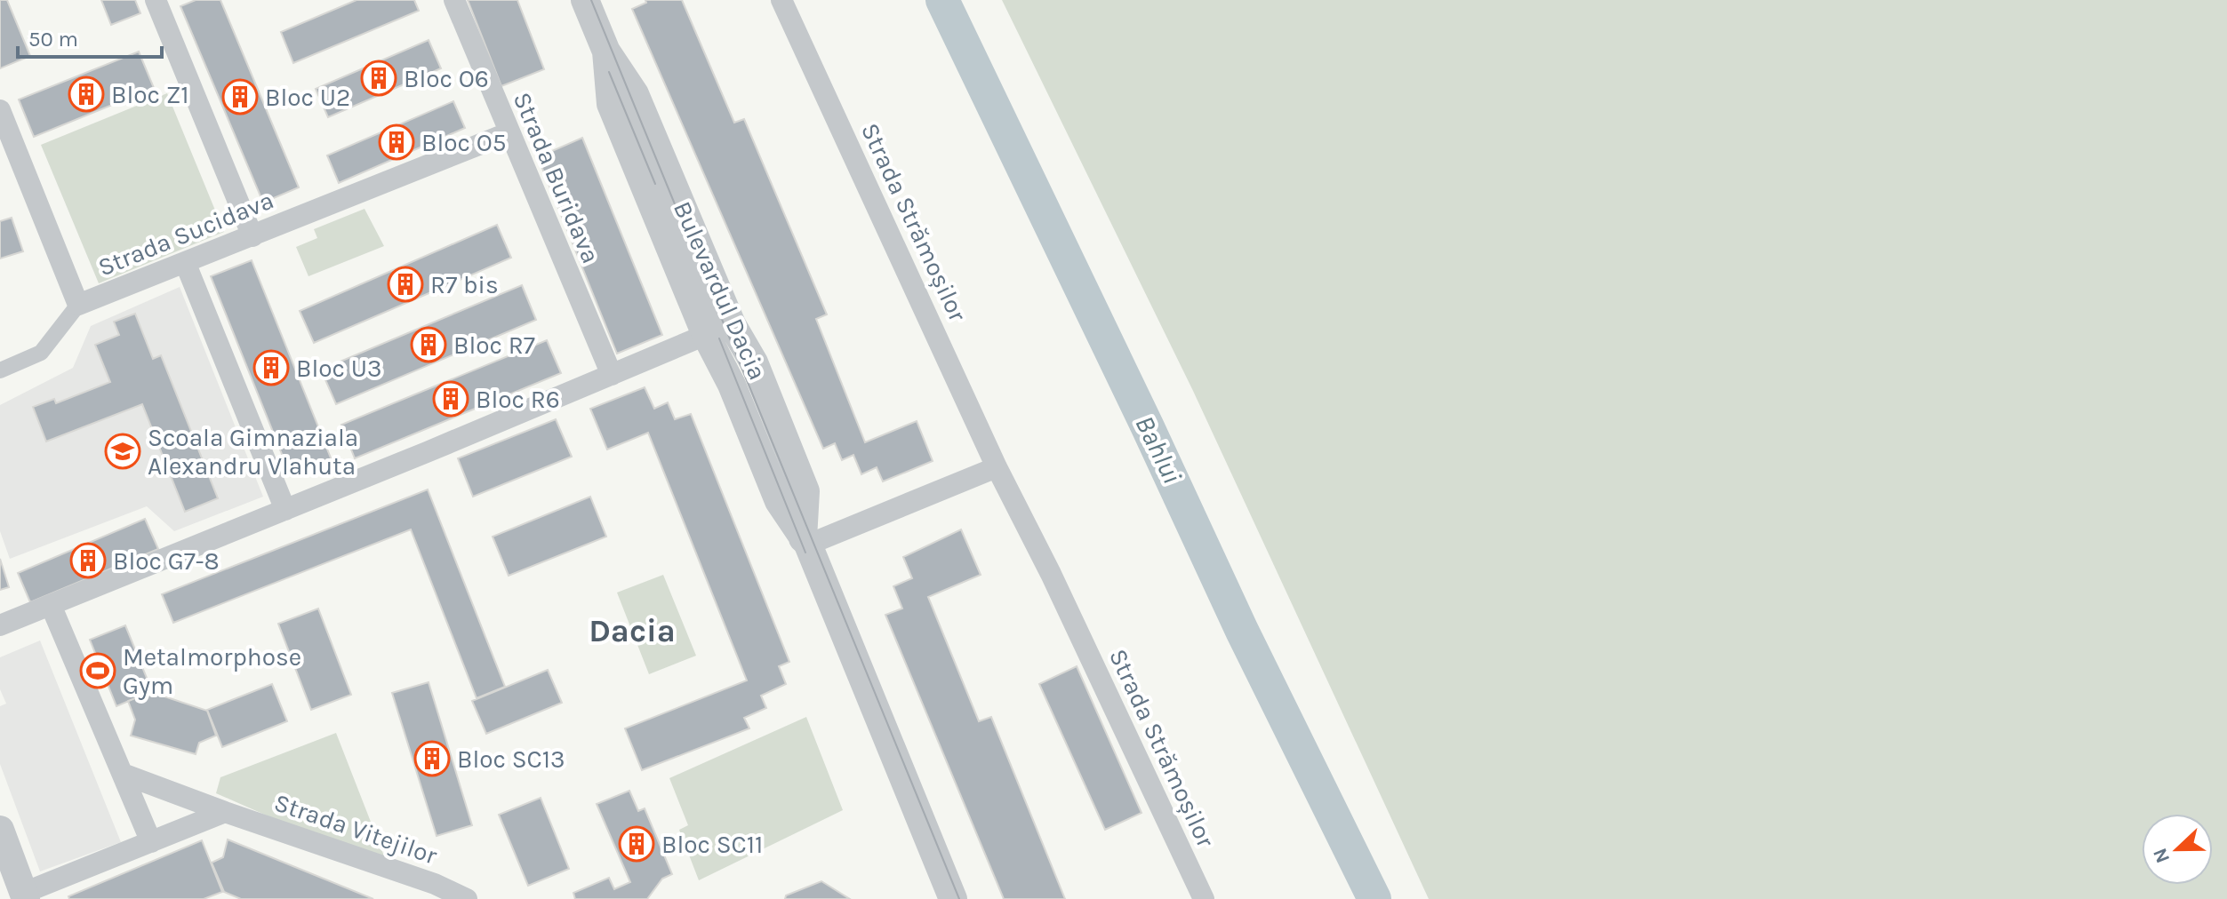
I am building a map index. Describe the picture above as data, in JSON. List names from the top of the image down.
{
  "streets": {
    "street": [
      "Strada Buridava",
      "Strada Strămoșilor",
      "Strada Sucidava",
      "Bulevardul Dacia",
      "Strada Vitejilor"
    ]
  },
  "crossings": [
    ["Strada Buridava", "Strada Sucidava"]
  ],
  "districts": ["Dacia"],
  "water": ["Bahlui"],
  "places": {
    "building": [
      "Bloc O6",
      "Bloc Z1",
      "Bloc U2",
      "Bloc O5",
      "R7 bis",
      "Bloc R7",
      "Bloc U3",
      "Bloc R6",
      "Bloc G7-8",
      "Bloc SC13",
      "Bloc SC11"
    ],
    "school or university": ["Scoala Gimnaziala Alexandru Vlahuta"],
    "sports": ["Metalmorphose Gym"]
  },
  "scale_bar": "50 m",
  "north": "left"
}
